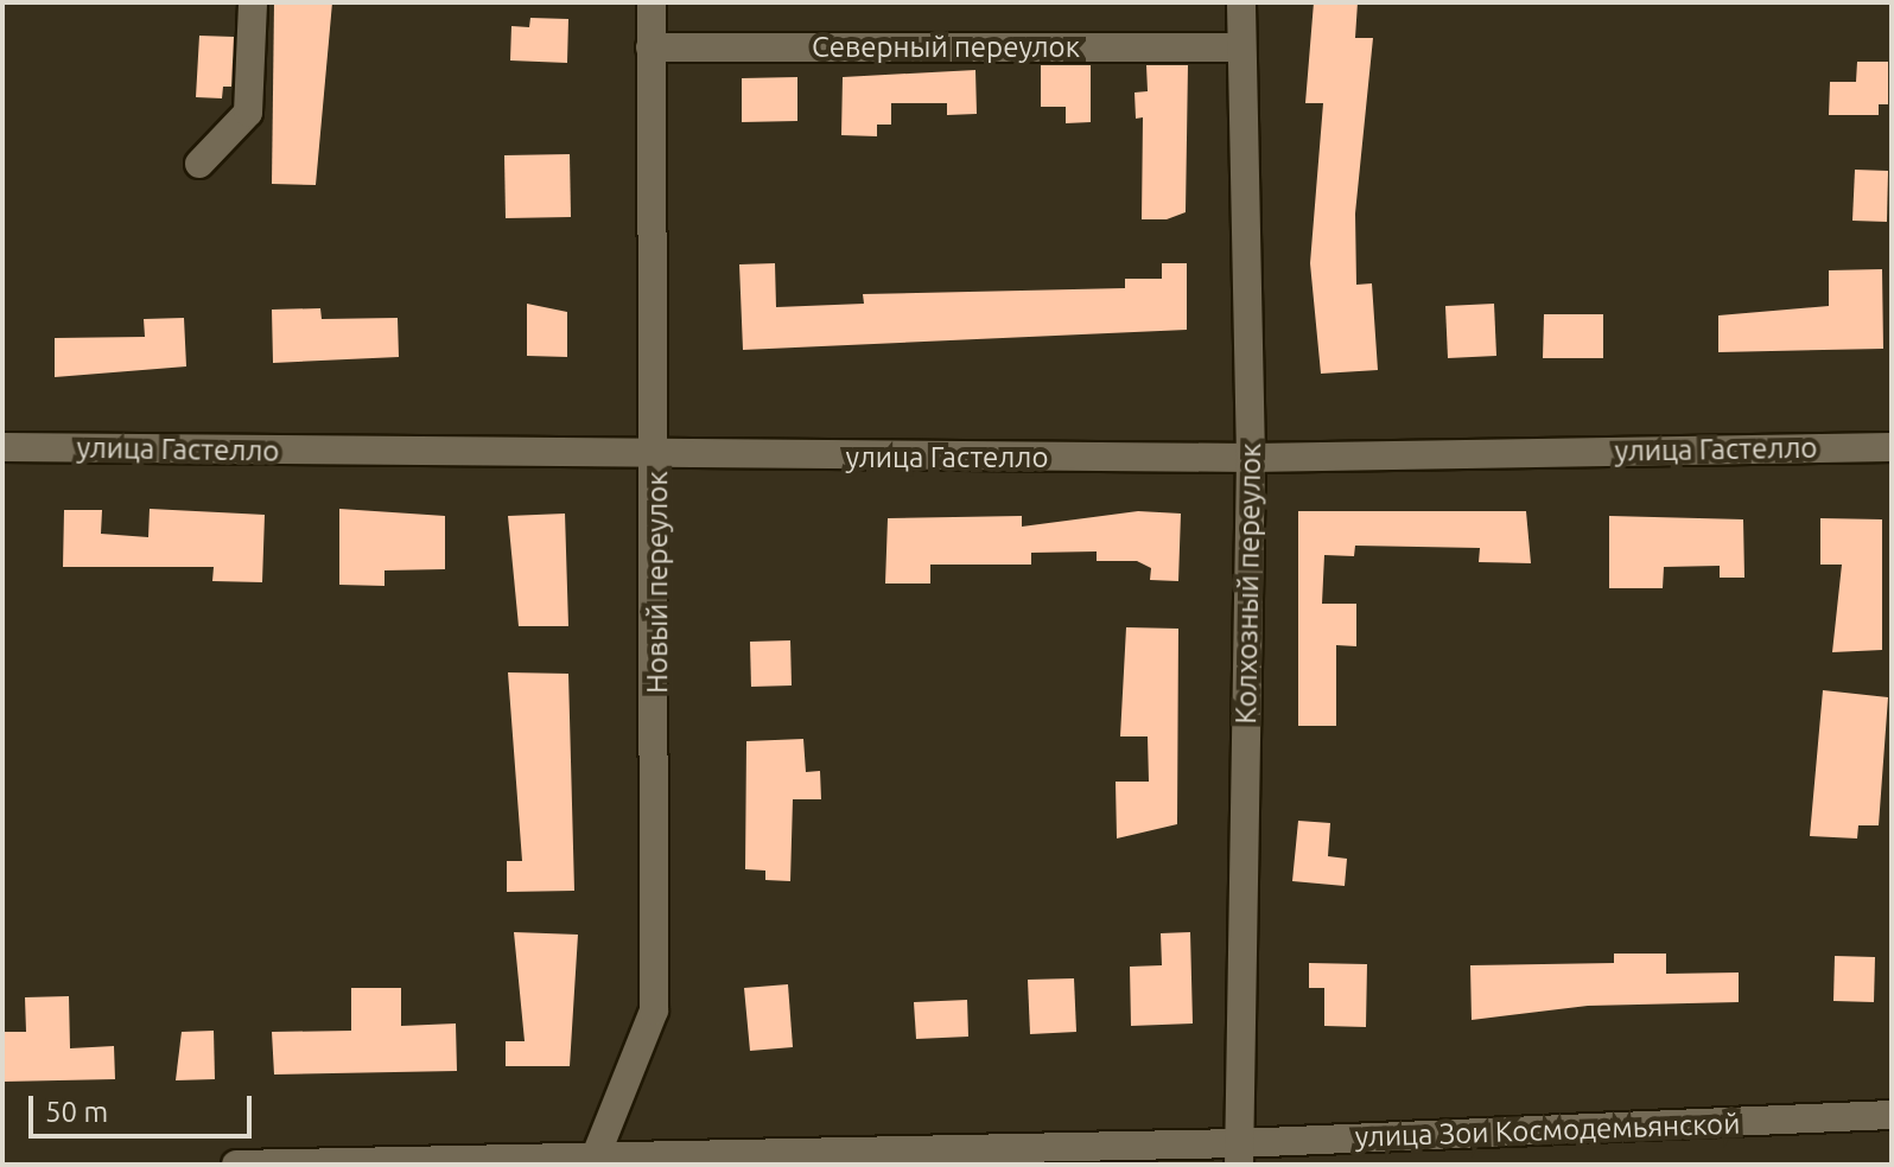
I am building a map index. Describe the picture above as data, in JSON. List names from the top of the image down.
{
  "streets": {
    "street": [
      "Северный переулок",
      "улица Гастелло",
      "Новый переулок",
      "Колхозный переулок",
      "улица Зои Космодемьянской"
    ]
  },
  "crossings": [
    ["Северный переулок", "Новый переулок"],
    ["Северный переулок", "Колхозный переулок"],
    ["улица Гастелло", "Новый переулок"],
    ["улица Гастелло", "Колхозный переулок"],
    ["Новый переулок", "улица Зои Космодемьянской"],
    ["Колхозный переулок", "улица Зои Космодемьянской"]
  ],
  "scale_bar": "50 m"
}
